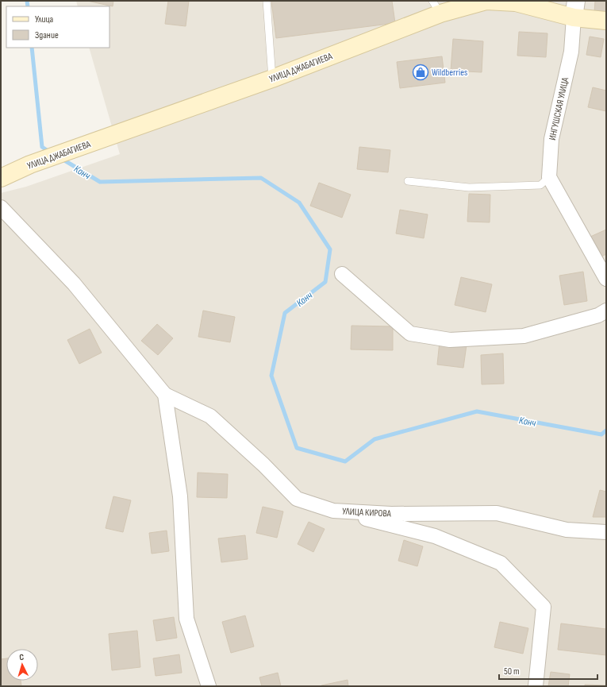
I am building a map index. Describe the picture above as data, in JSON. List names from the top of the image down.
{
  "streets": {
    "main road": ["УЛИЦА ДЖАБАГИЕВА"],
    "street": ["ИНГУШСКАЯ УЛИЦА", "УЛИЦА КИРОВА"]
  },
  "crossings": [
    ["УЛИЦА ДЖАБАГИЕВА", "ИНГУШСКАЯ УЛИЦА"]
  ],
  "water": ["Конч"],
  "places": {
    "shop": ["Wildberries"]
  },
  "legend": ["Улица", "Здание"],
  "scale_bar": "50 m",
  "north": "top"
}
